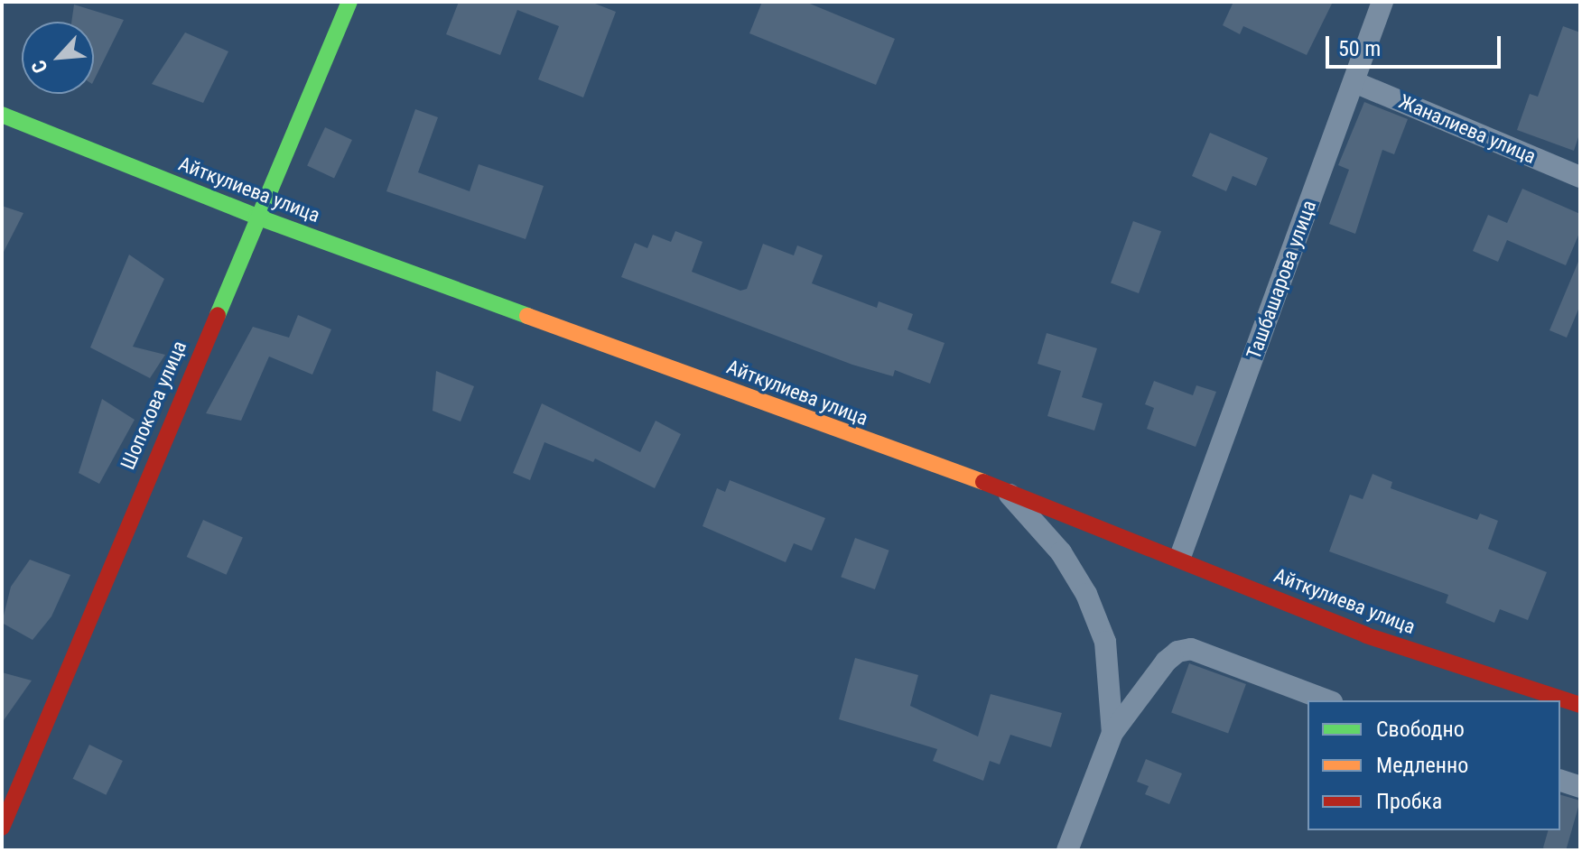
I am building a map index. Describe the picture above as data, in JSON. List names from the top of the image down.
{
  "streets": {
    "street": [
      "Жаналиева улица",
      "Айткулиева улица",
      "Ташбашарова улица",
      "Шопокова улица"
    ]
  },
  "crossings": [
    ["Жаналиева улица", "Ташбашарова улица"],
    ["Айткулиева улица", "Ташбашарова улица"],
    ["Айткулиева улица", "Шопокова улица"]
  ],
  "legend": ["Свободно", "Медленно", "Пробка"],
  "scale_bar": "50 m",
  "north": "bottom left"
}
